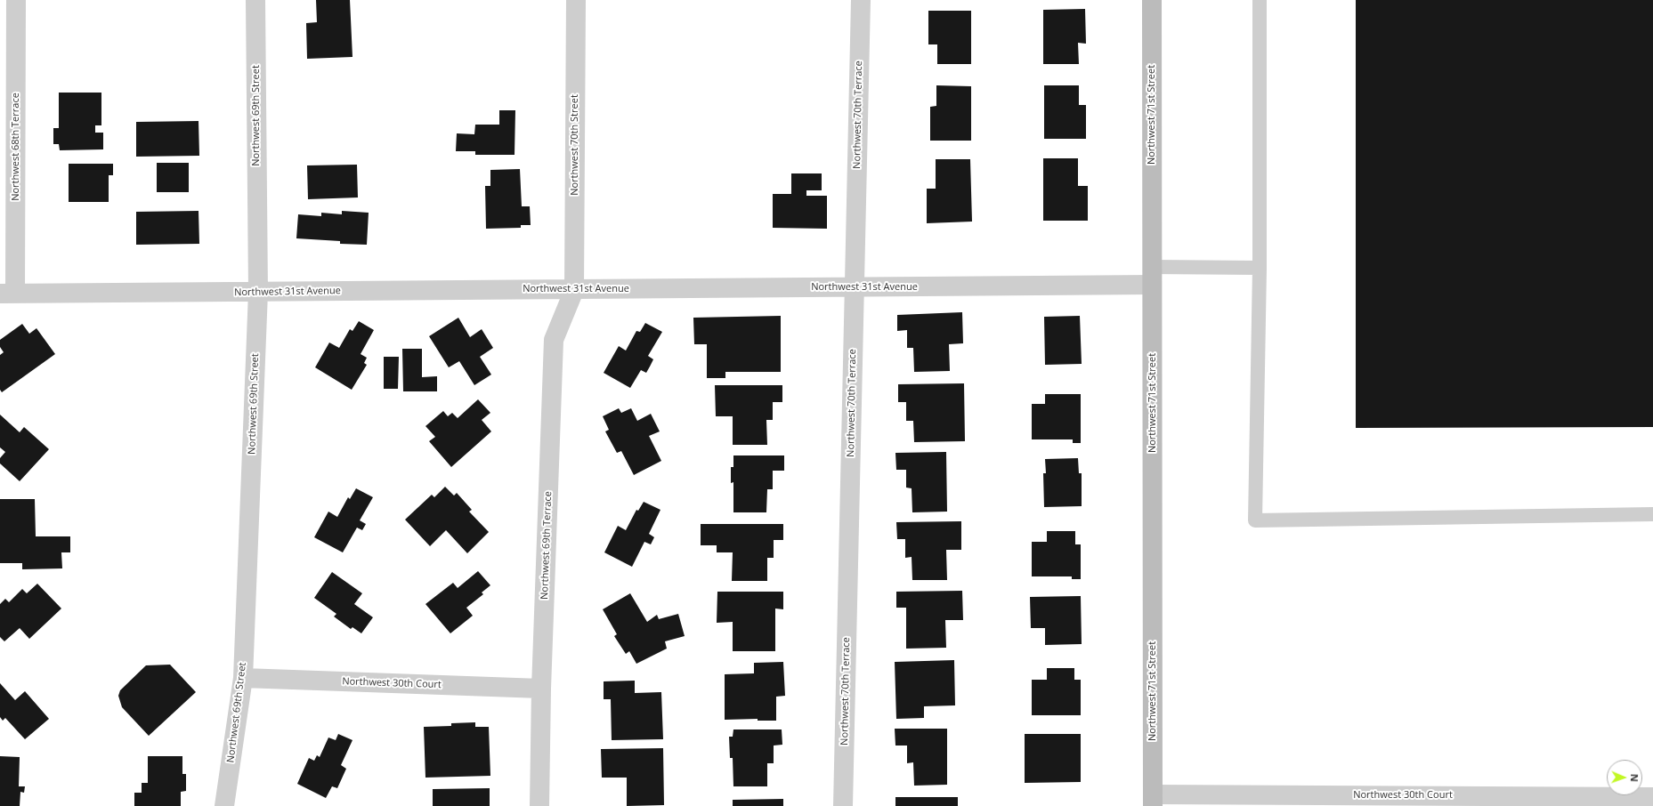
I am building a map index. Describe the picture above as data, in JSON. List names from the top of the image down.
{
  "streets": {
    "street": [
      "Northwest 70th Terrace",
      "Northwest 71st Street",
      "Northwest 69th Street",
      "Northwest 70th Street",
      "Northwest 68th Terrace",
      "Northwest 31st Avenue",
      "Northwest 69th Terrace",
      "Northwest 30th Court"
    ]
  },
  "crossings": [
    ["Northwest 70th Terrace", "Northwest 31st Avenue"],
    ["Northwest 71st Street", "Northwest 31st Avenue"],
    ["Northwest 71st Street", "Northwest 30th Court"],
    ["Northwest 69th Street", "Northwest 31st Avenue"],
    ["Northwest 69th Street", "Northwest 30th Court"],
    ["Northwest 70th Street", "Northwest 31st Avenue"],
    ["Northwest 70th Street", "Northwest 69th Terrace"],
    ["Northwest 68th Terrace", "Northwest 31st Avenue"],
    ["Northwest 31st Avenue", "Northwest 69th Terrace"],
    ["Northwest 69th Terrace", "Northwest 30th Court"]
  ],
  "north": "right"
}
